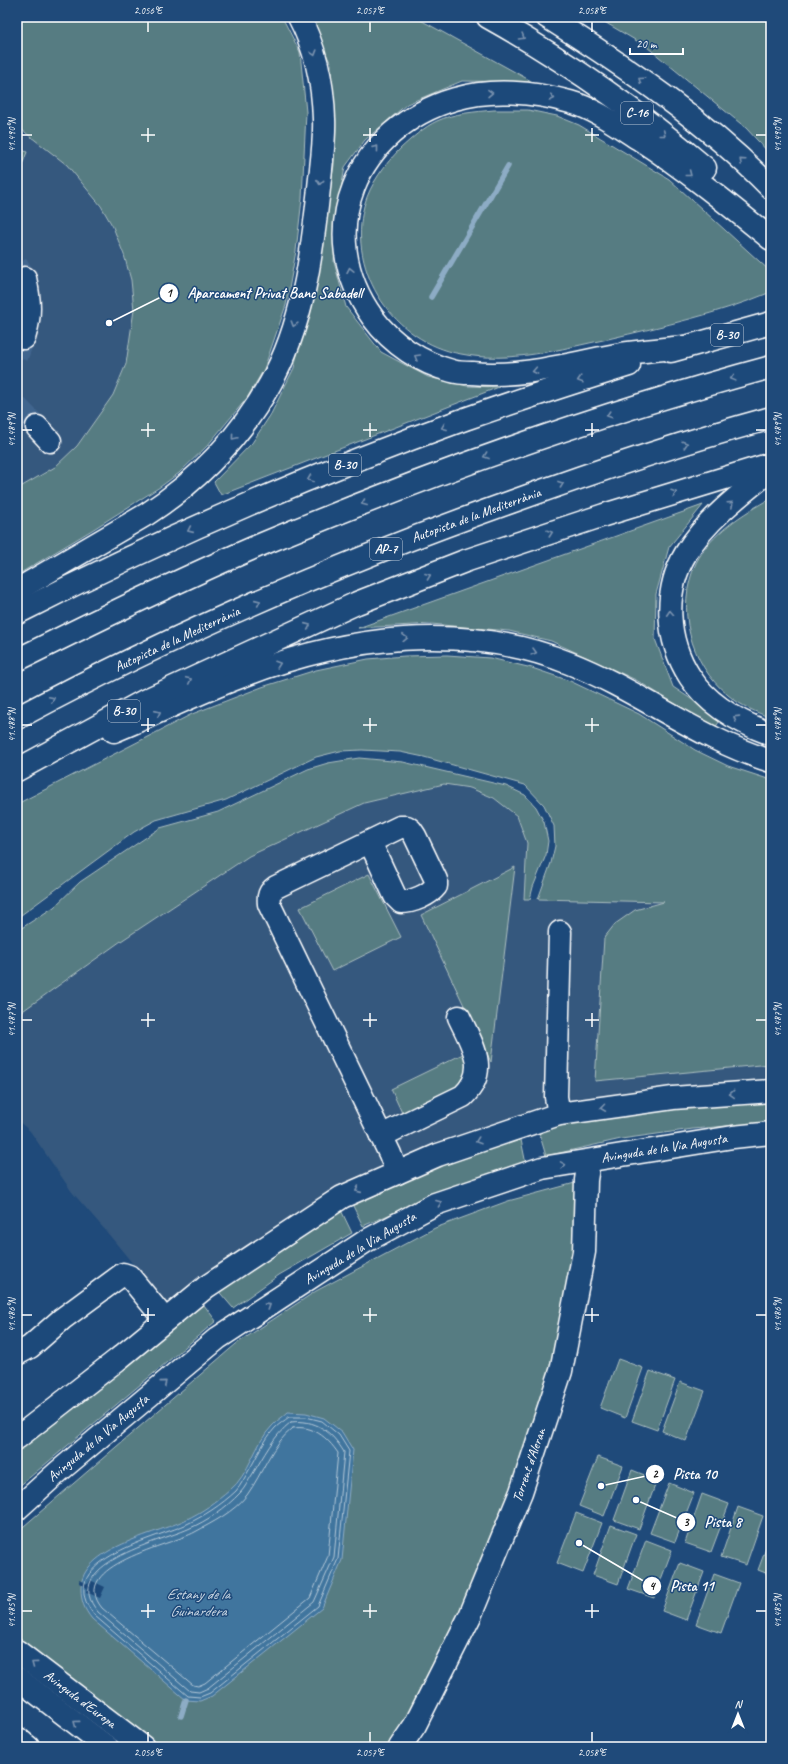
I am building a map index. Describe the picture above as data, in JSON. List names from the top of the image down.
{
  "streets": {
    "main road": [
      "C-16",
      "B-30",
      "Autopista de la Mediterrània",
      "AP-7",
      "Avinguda de la Via Augusta",
      "Torrent d'Aleran",
      "Avinguda d'Europa"
    ]
  },
  "crossings": [
    ["Avinguda de la Via Augusta", "Torrent d'Aleran"]
  ],
  "one_way": ["Avinguda d'Europa"],
  "water": ["Estany de la Guinardera"],
  "places": [
    "Aparcament Privat Banc Sabadell",
    "Pista 10",
    "Pista 8",
    "Pista 11"
  ],
  "scale_bar": "20 m",
  "north": "top",
  "coordinates": [
    "2.056°E",
    "2.057°E",
    "2.058°E",
    "41.490°N",
    "41.489°N",
    "41.488°N",
    "41.487°N",
    "41.486°N",
    "41.485°N"
  ]
}
